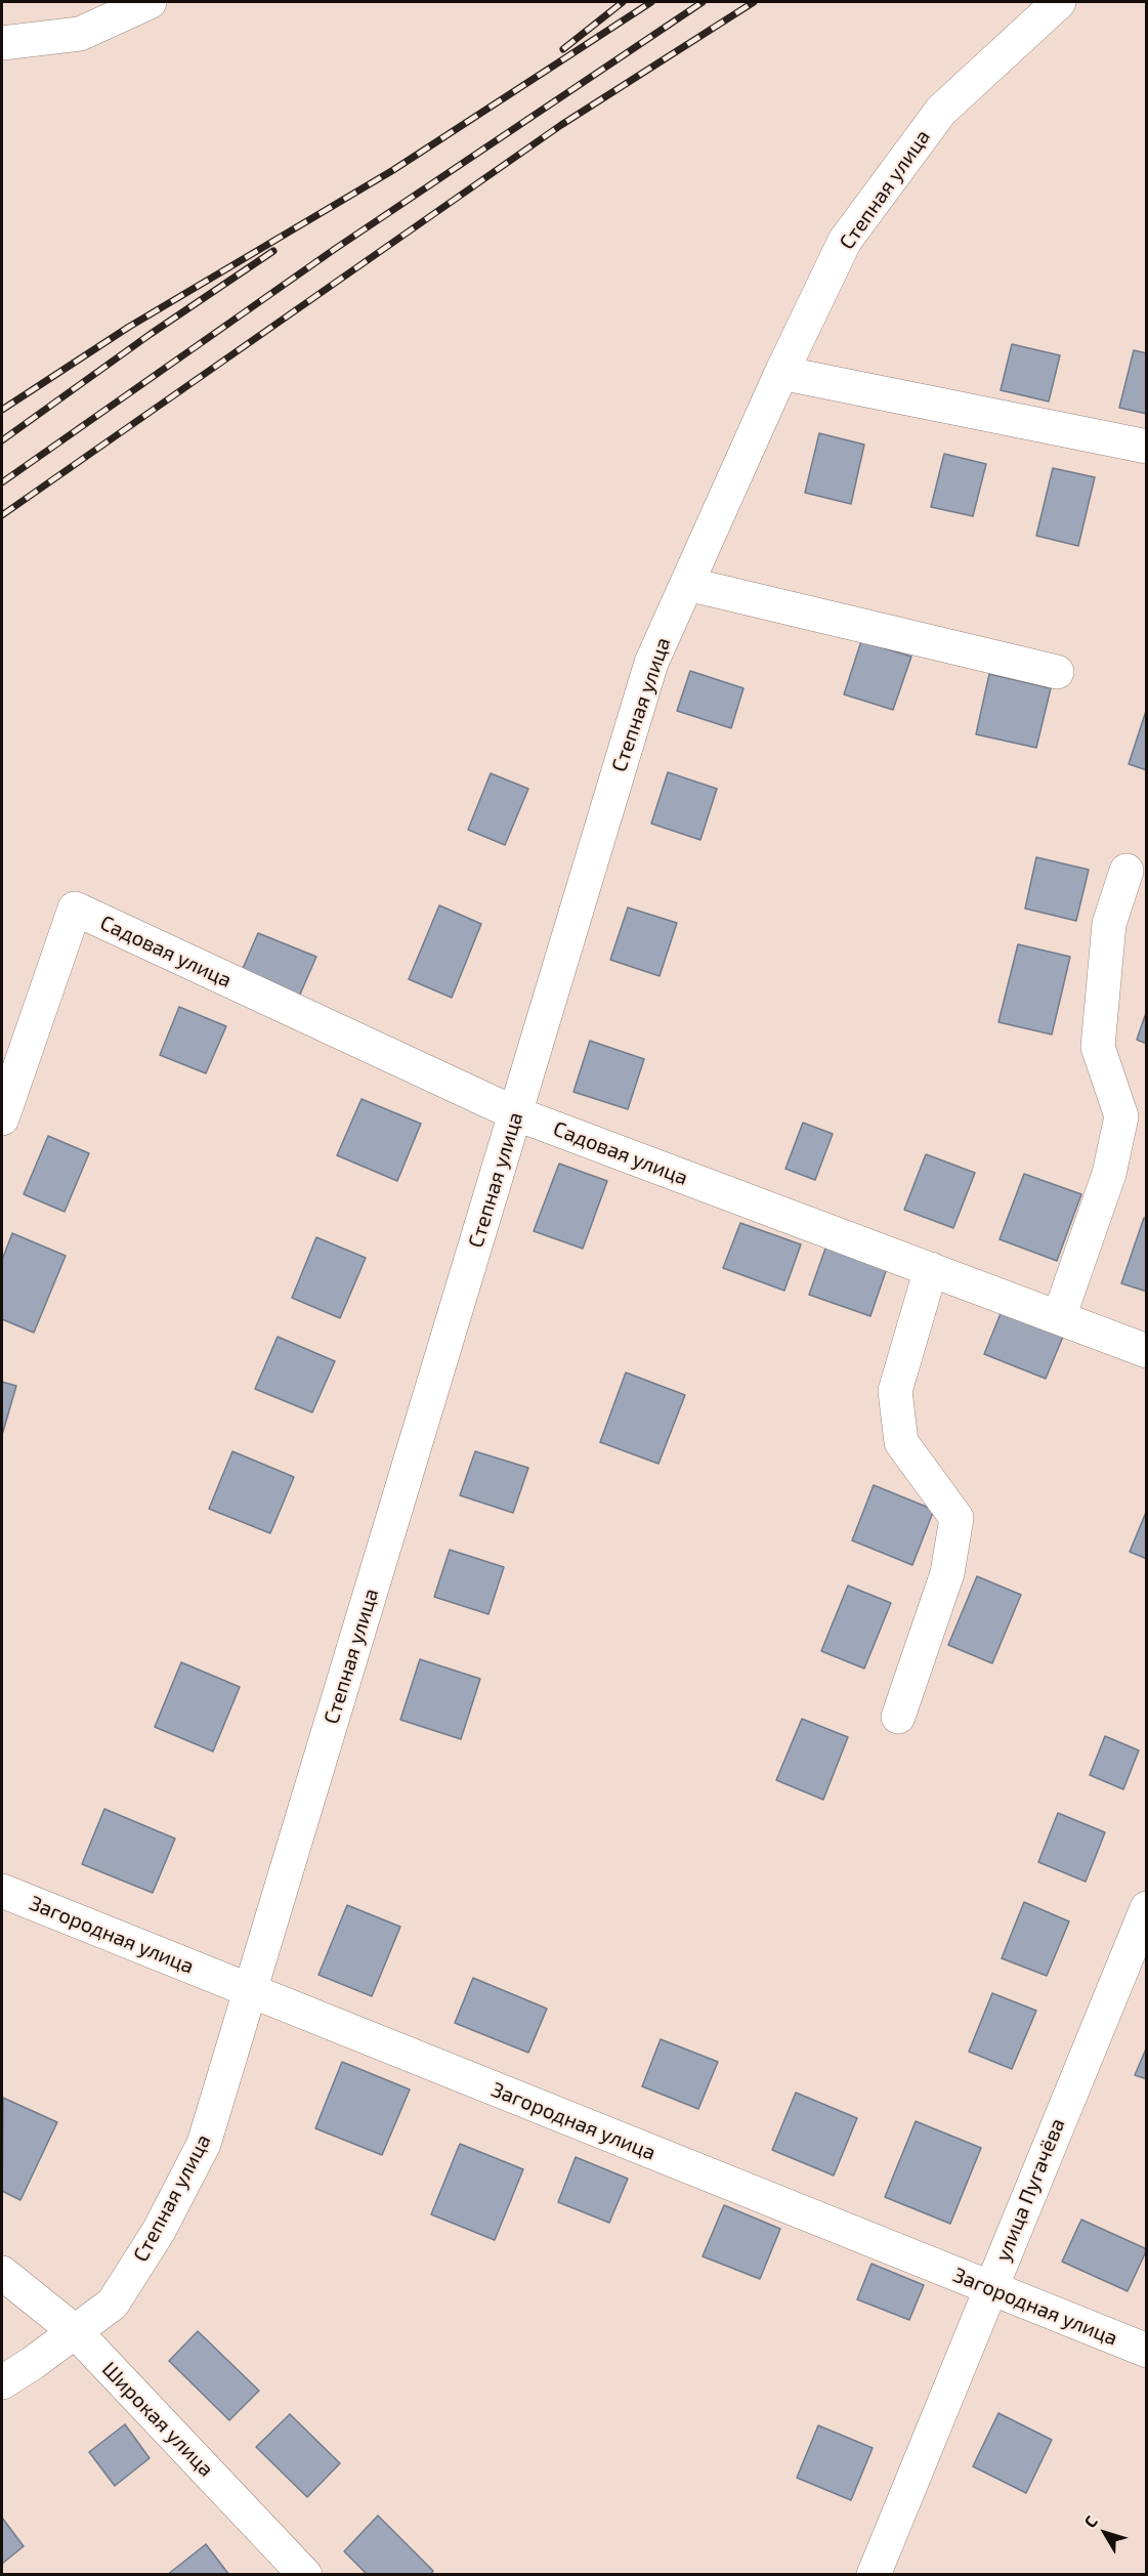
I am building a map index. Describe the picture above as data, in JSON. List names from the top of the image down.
{
  "streets": {
    "street": [
      "Степная улица",
      "Садовая улица",
      "Загородная улица",
      "улица Пугачёва",
      "Широкая улица"
    ]
  },
  "crossings": [
    ["Степная улица", "Садовая улица"],
    ["Степная улица", "Загородная улица"],
    ["Степная улица", "Широкая улица"],
    ["Загородная улица", "улица Пугачёва"]
  ],
  "north": "top left"
}
